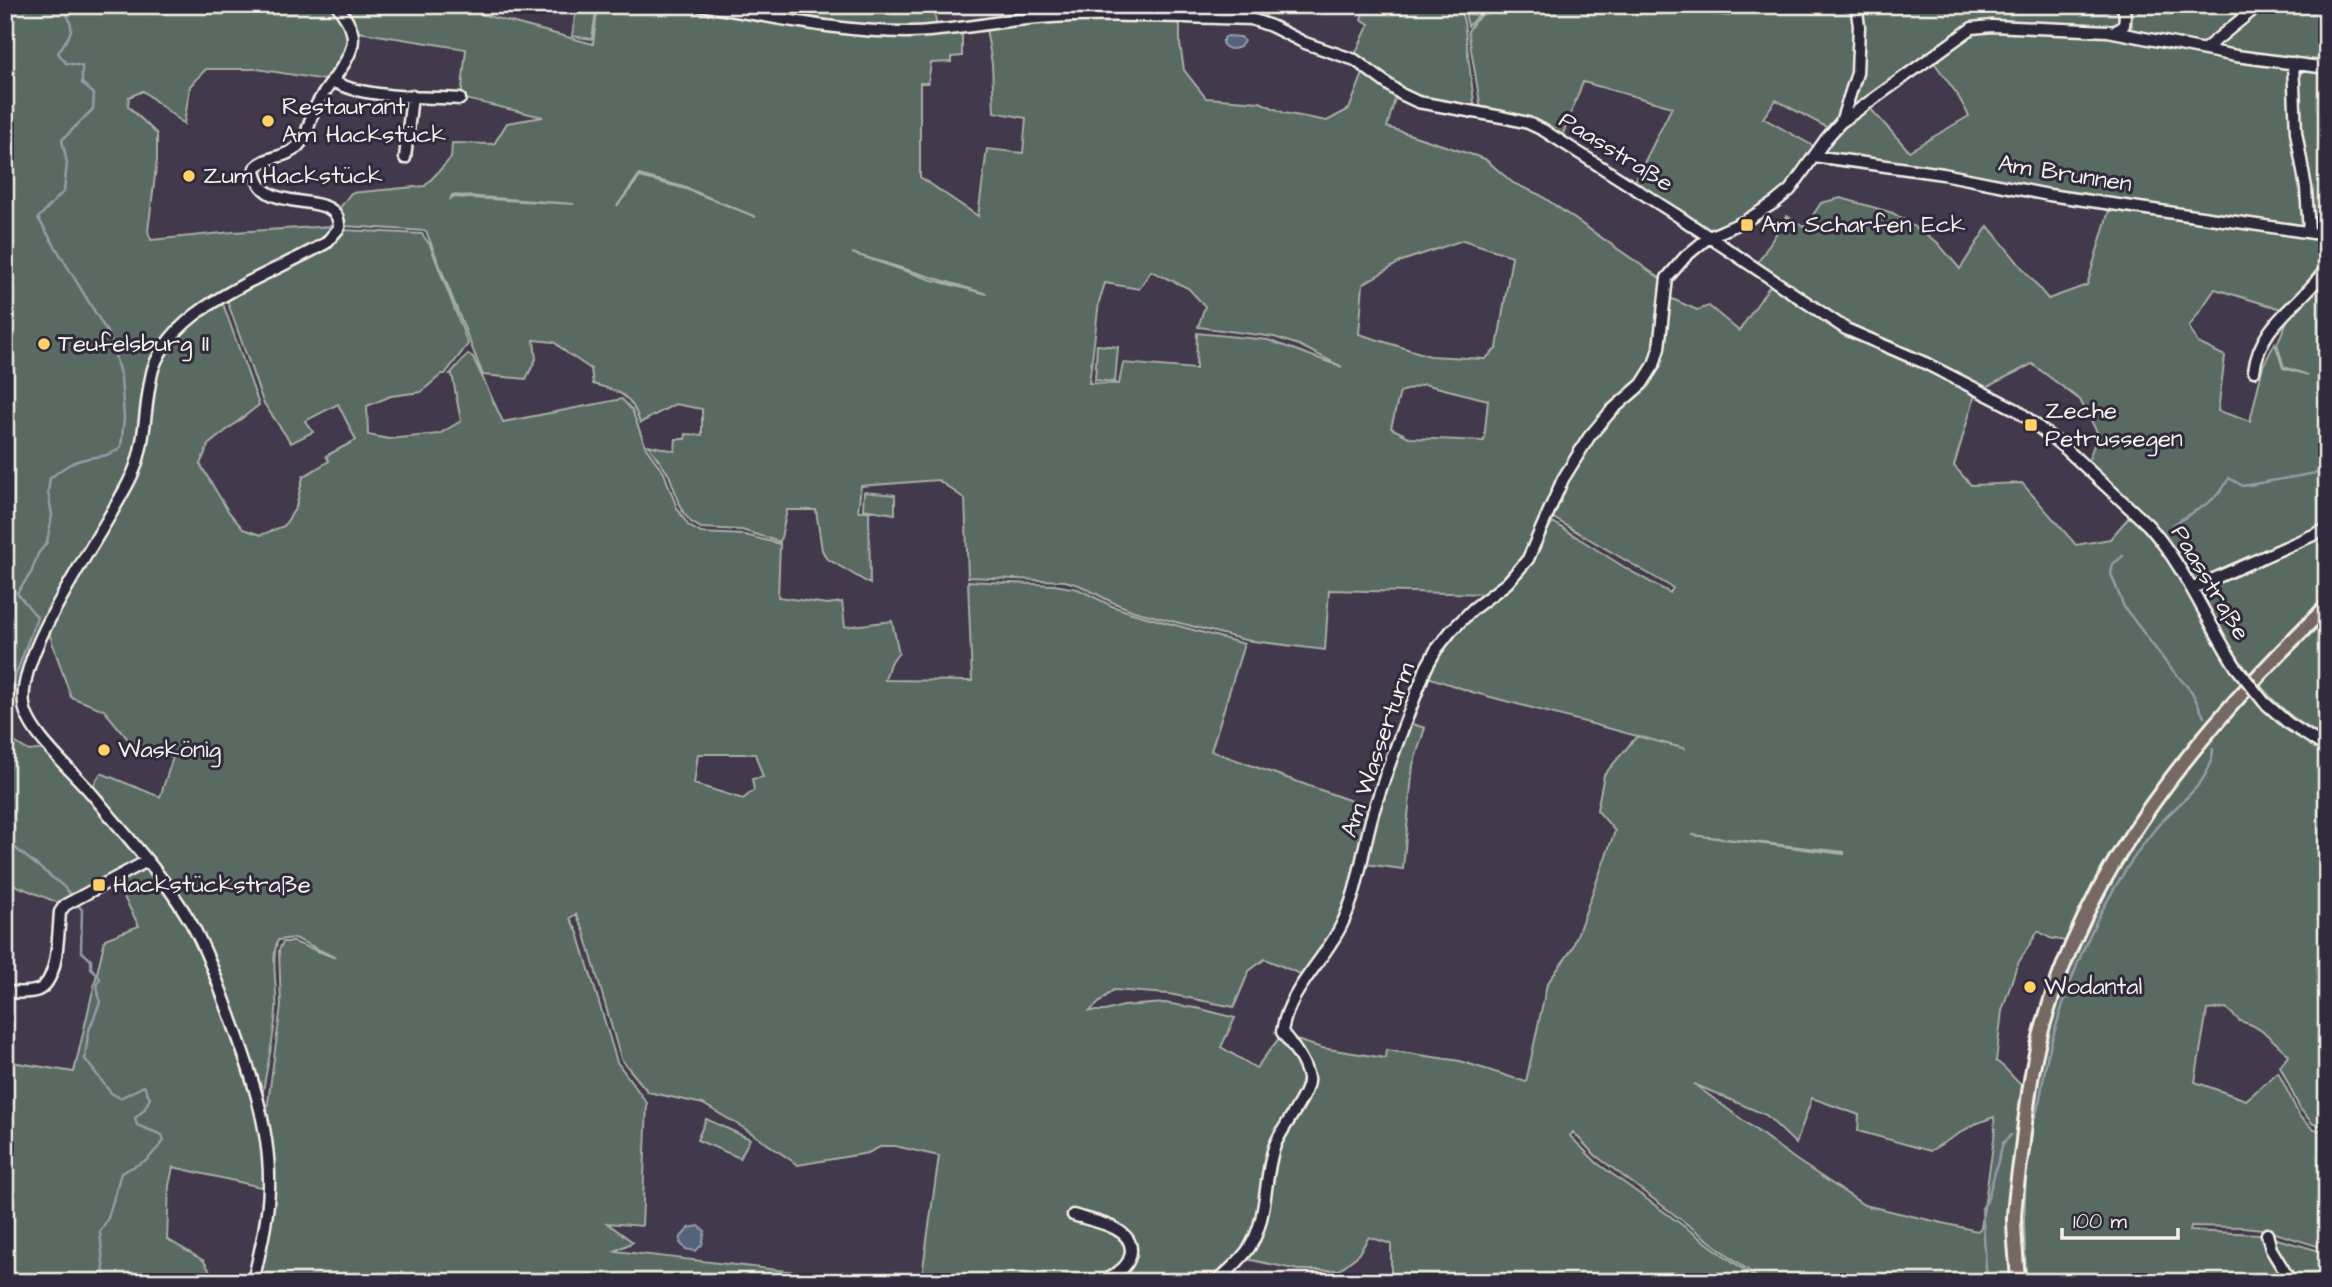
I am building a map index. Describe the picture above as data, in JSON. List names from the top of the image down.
{
  "streets": {
    "street": ["Paasstraße", "Am Brunnen", "Am Wasserturm"]
  },
  "crossings": [
    ["Paasstraße", "Am Wasserturm"],
    ["Am Brunnen", "Am Wasserturm"]
  ],
  "places": {
    "other": [
      "Restaurant Am Hackstück",
      "Zum Hackstück",
      "Teufelsburg II",
      "Waskönig",
      "Wodantal"
    ],
    "transit": ["Am Scharfen Eck", "Zeche Petrussegen", "Hackstückstraße"]
  },
  "scale_bar": "100 m"
}
